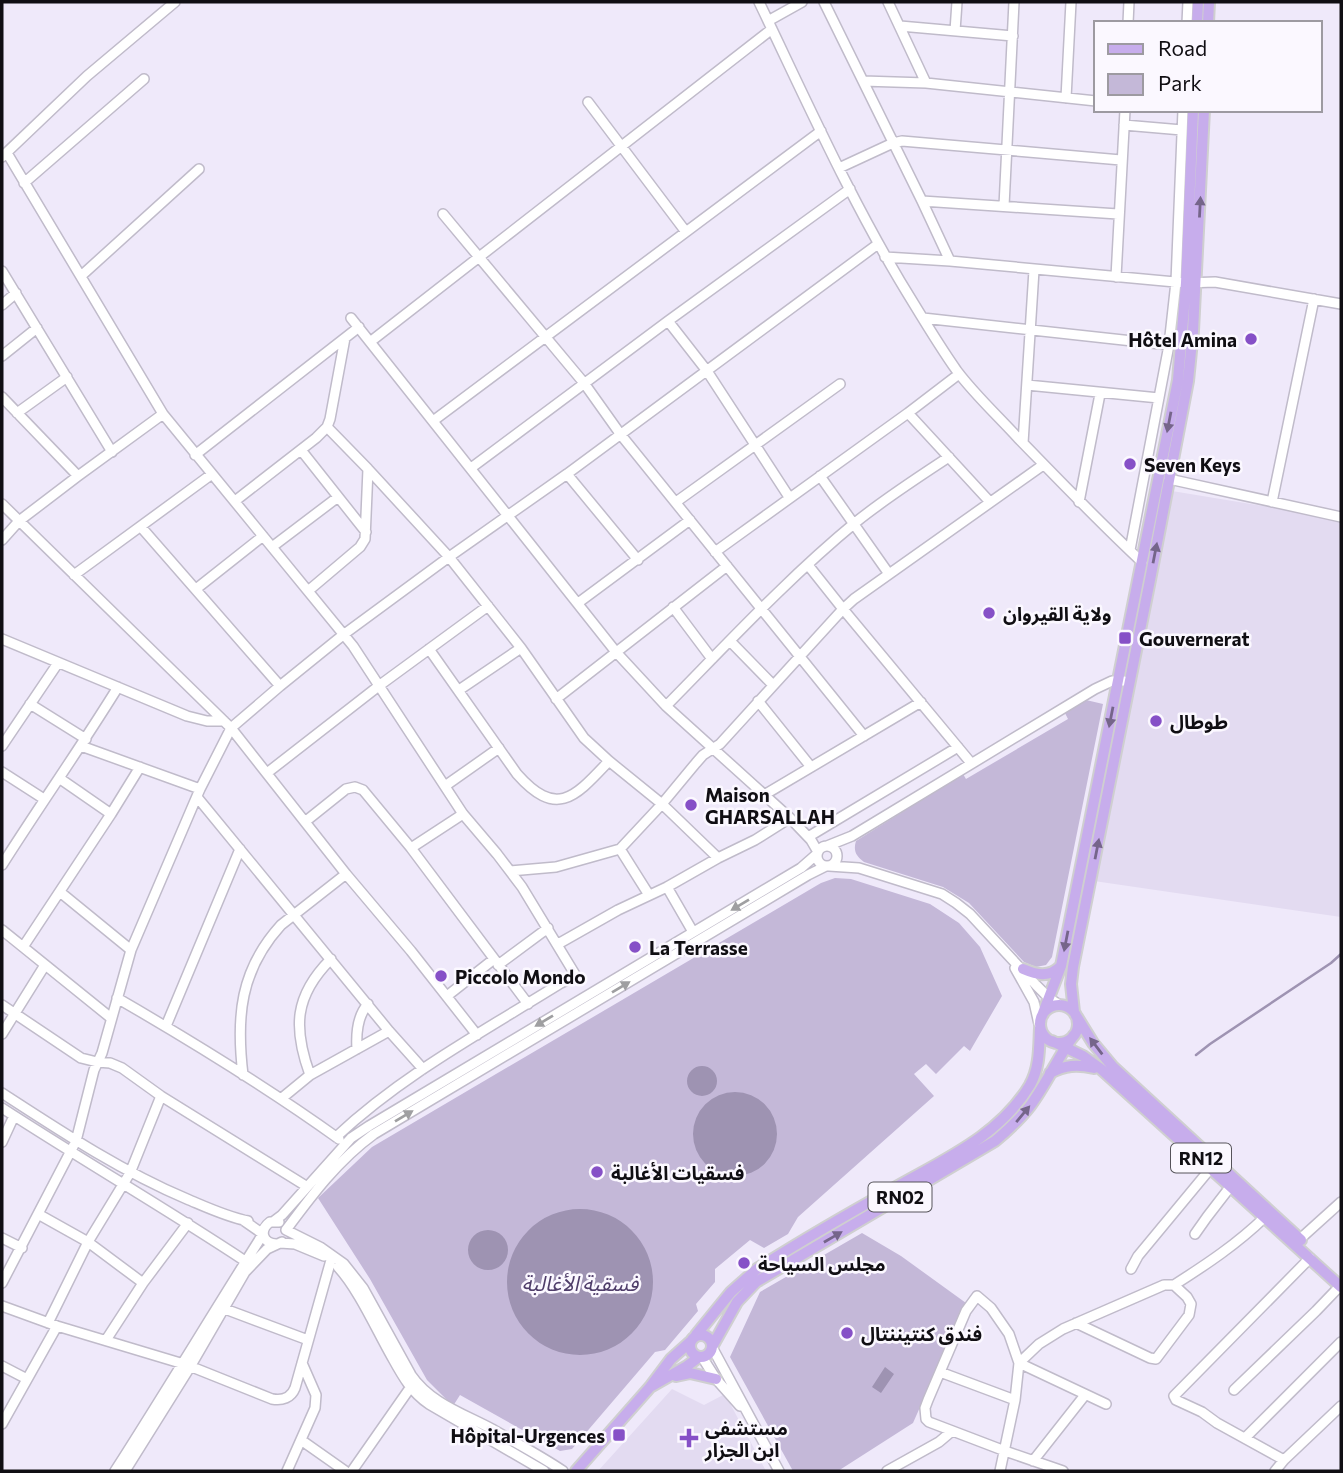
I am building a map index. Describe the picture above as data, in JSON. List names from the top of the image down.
{
  "streets": {
    "main road": ["RN12", "RN02"]
  },
  "crossings": [
    ["RN12", "RN02"]
  ],
  "water": ["فسقية الأغالبة"],
  "places": {
    "other": [
      "Hôtel Amina",
      "Seven Keys",
      "ولاية القيروان",
      "طوطال",
      "Maison GHARSALLAH",
      "La Terrasse",
      "Piccolo Mondo",
      "فسقيات الأغالبة",
      "مجلس السياحة",
      "فندق كنتيننتال"
    ],
    "transit": ["Gouvernerat", "Hôpital-Urgences"],
    "health": ["مستشفى ابن الجزار"]
  },
  "legend": ["Road", "Park"]
}
